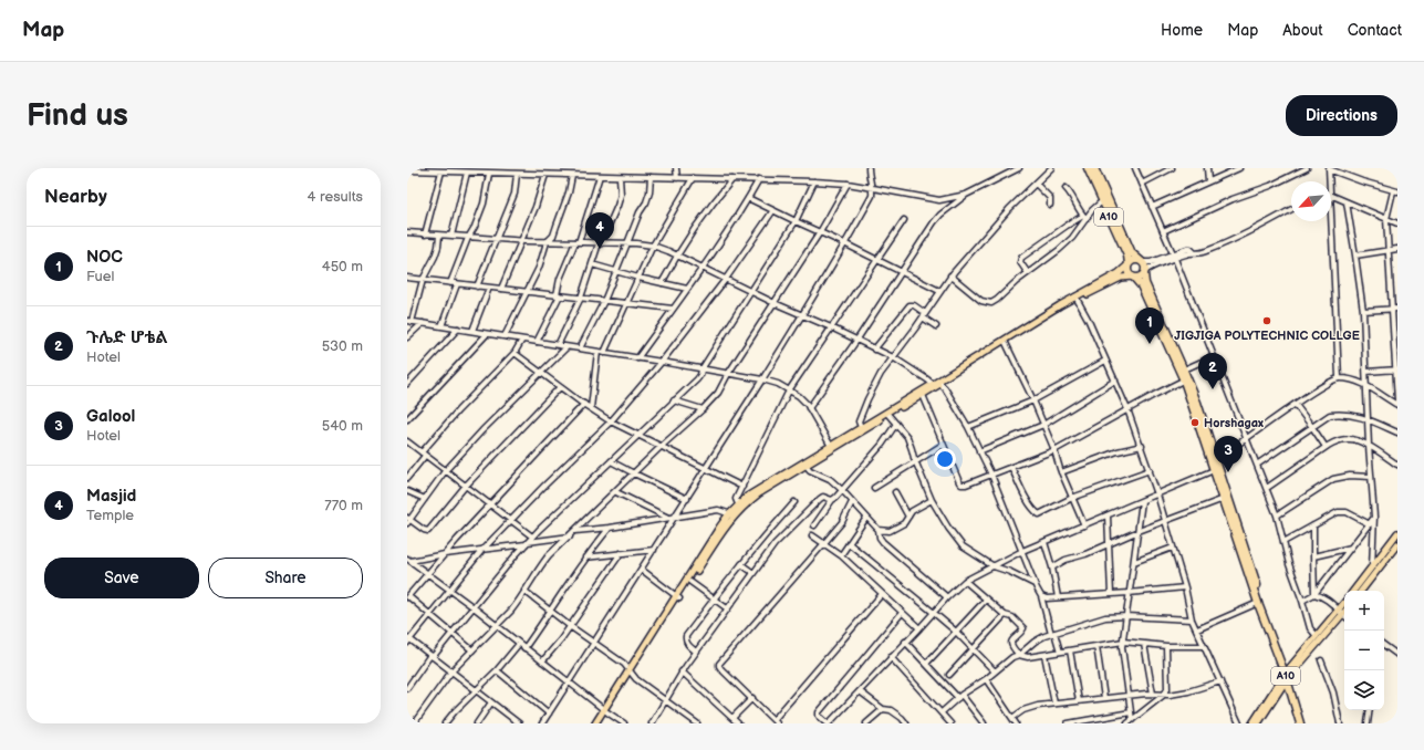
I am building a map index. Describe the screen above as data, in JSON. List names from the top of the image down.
{
  "streets": {
    "highway": ["A10"]
  },
  "places": ["JIGJIGA POLYTECHNIC COLLGE", "Horshagax"],
  "north": "bottom left",
  "page": {
    "header": "Map",
    "nav": [
      "Home",
      "Map",
      "About",
      "Contact"
    ],
    "buttons": [
      "Directions",
      ["Save", "Share"]
    ],
    "title": "Find us",
    "heading": ["Nearby", "4 results"],
    "pins": [
      "4",
      "1",
      "2",
      "3"
    ],
    "list": [
      {
        "mark": "1",
        "name": "NOC",
        "note": "Fuel",
        "value": "450 m"
      },
      {
        "mark": "2",
        "name": "ጉሌድ ሆቴል",
        "note": "Hotel",
        "value": "530 m"
      },
      {
        "mark": "3",
        "name": "Galool",
        "note": "Hotel",
        "value": "540 m"
      },
      {
        "mark": "4",
        "name": "Masjid",
        "note": "Temple",
        "value": "770 m"
      }
    ],
    "map_buttons": ["+", "−"]
  }
}
